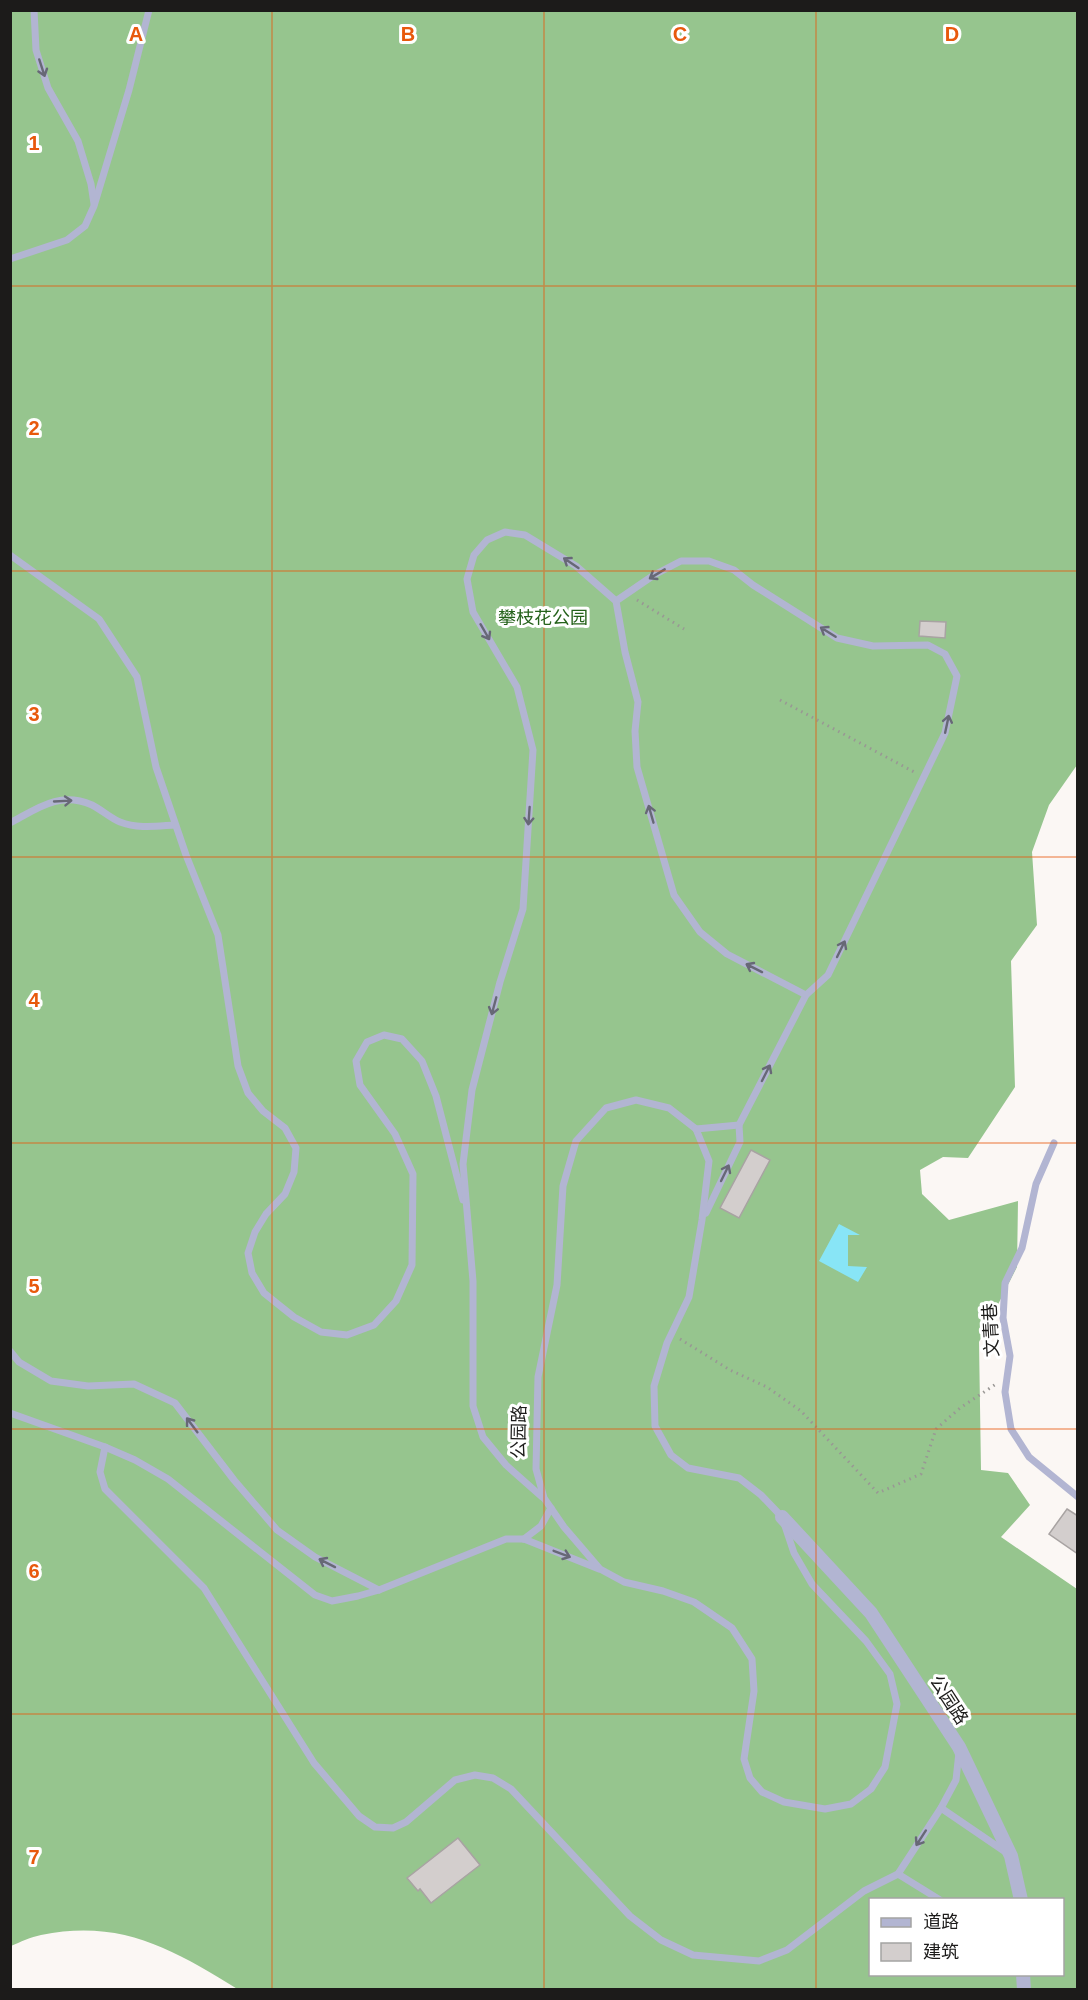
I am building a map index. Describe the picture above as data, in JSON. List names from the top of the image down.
{
  "streets": {
    "street": ["公园路"],
    "lane": ["文青巷"]
  },
  "parks": ["攀枝花公园"],
  "legend": ["道路", "建筑"],
  "grid": {
    "columns": [
      "A",
      "B",
      "C",
      "D"
    ],
    "rows": [
      "1",
      "2",
      "3",
      "4",
      "5",
      "6",
      "7"
    ]
  }
}
